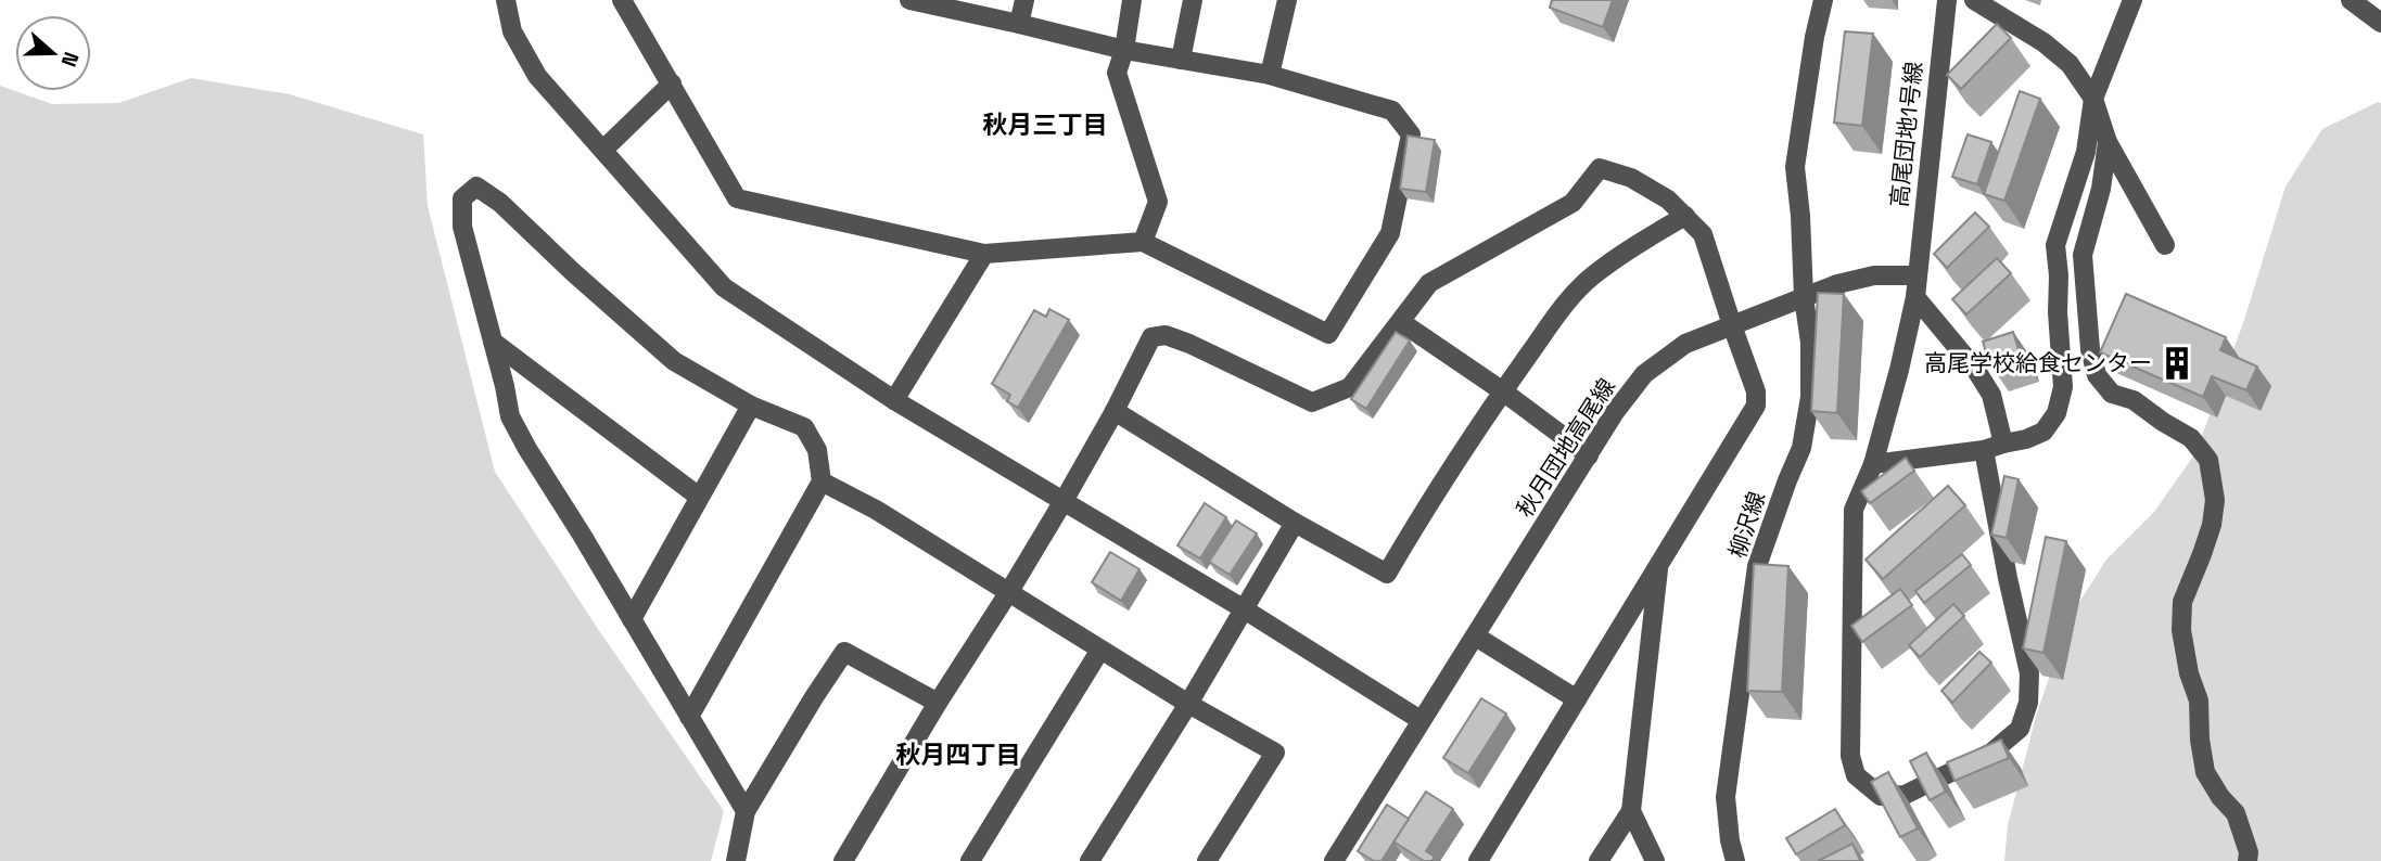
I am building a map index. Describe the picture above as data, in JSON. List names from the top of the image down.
{
  "streets": {
    "street": ["高尾団地1号線", "秋月団地高尾線", "柳沢線"]
  },
  "crossings": [
    ["高尾団地1号線", "秋月団地高尾線"],
    ["秋月団地高尾線", "柳沢線"]
  ],
  "districts": ["秋月三丁目", "秋月四丁目"],
  "places": {
    "building": ["高尾学校給食センター"]
  },
  "north": "right"
}
